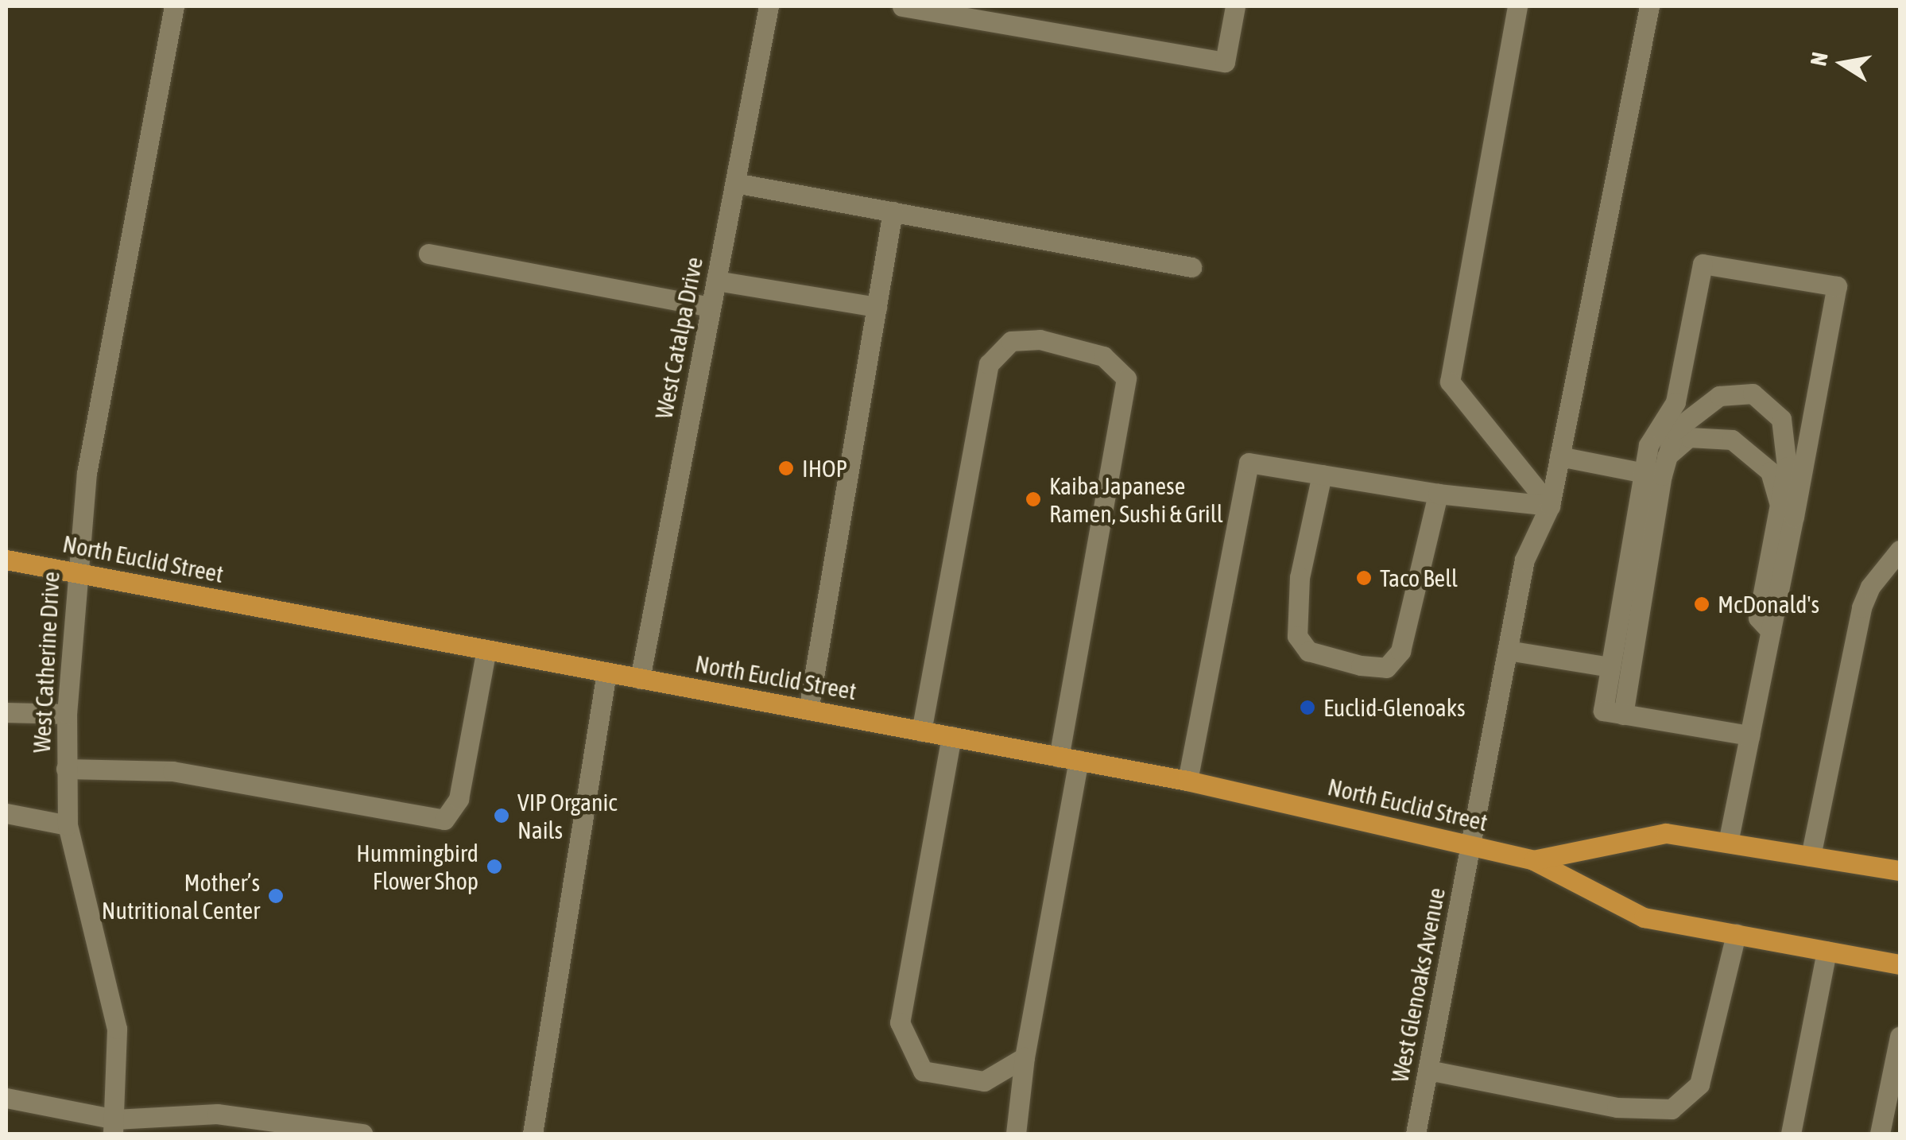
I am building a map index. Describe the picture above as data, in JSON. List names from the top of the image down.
{
  "streets": {
    "main road": ["North Euclid Street"],
    "street": ["West Catalpa Drive", "West Catherine Drive", "West Glenoaks Avenue"]
  },
  "crossings": [
    ["West Catalpa Drive", "North Euclid Street"],
    ["North Euclid Street", "West Catherine Drive"],
    ["North Euclid Street", "West Glenoaks Avenue"]
  ],
  "places": [
    "IHOP",
    "Kaiba Japanese Ramen, Sushi & Grill",
    "Taco Bell",
    "McDonald's",
    "Euclid-Glenoaks",
    "VIP Organic Nails",
    "Hummingbird Flower Shop",
    "Mother’s Nutritional Center"
  ],
  "north": "left"
}
